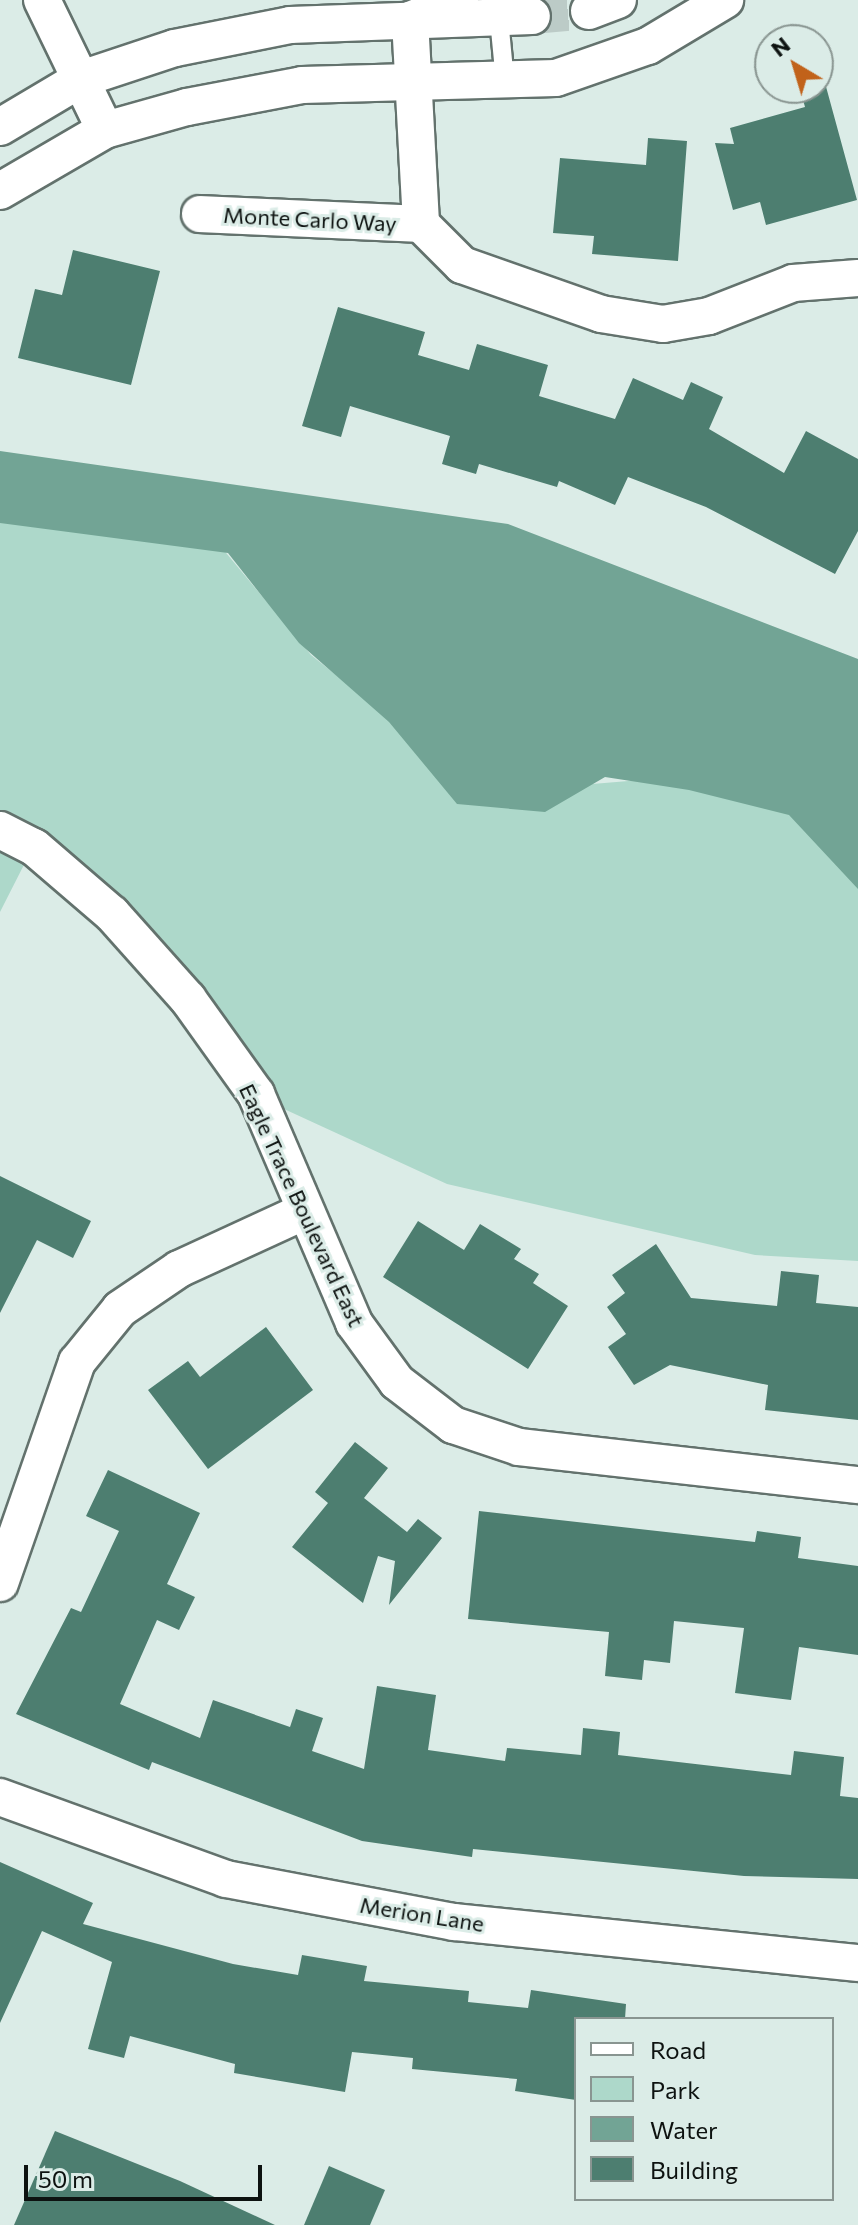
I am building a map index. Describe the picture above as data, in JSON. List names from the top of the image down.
{
  "streets": {
    "street": ["Monte Carlo Way", "Eagle Trace Boulevard East", "Merion Lane"]
  },
  "legend": [
    "Road",
    "Park",
    "Water",
    "Building"
  ],
  "scale_bar": "50 m",
  "north": "top left"
}
